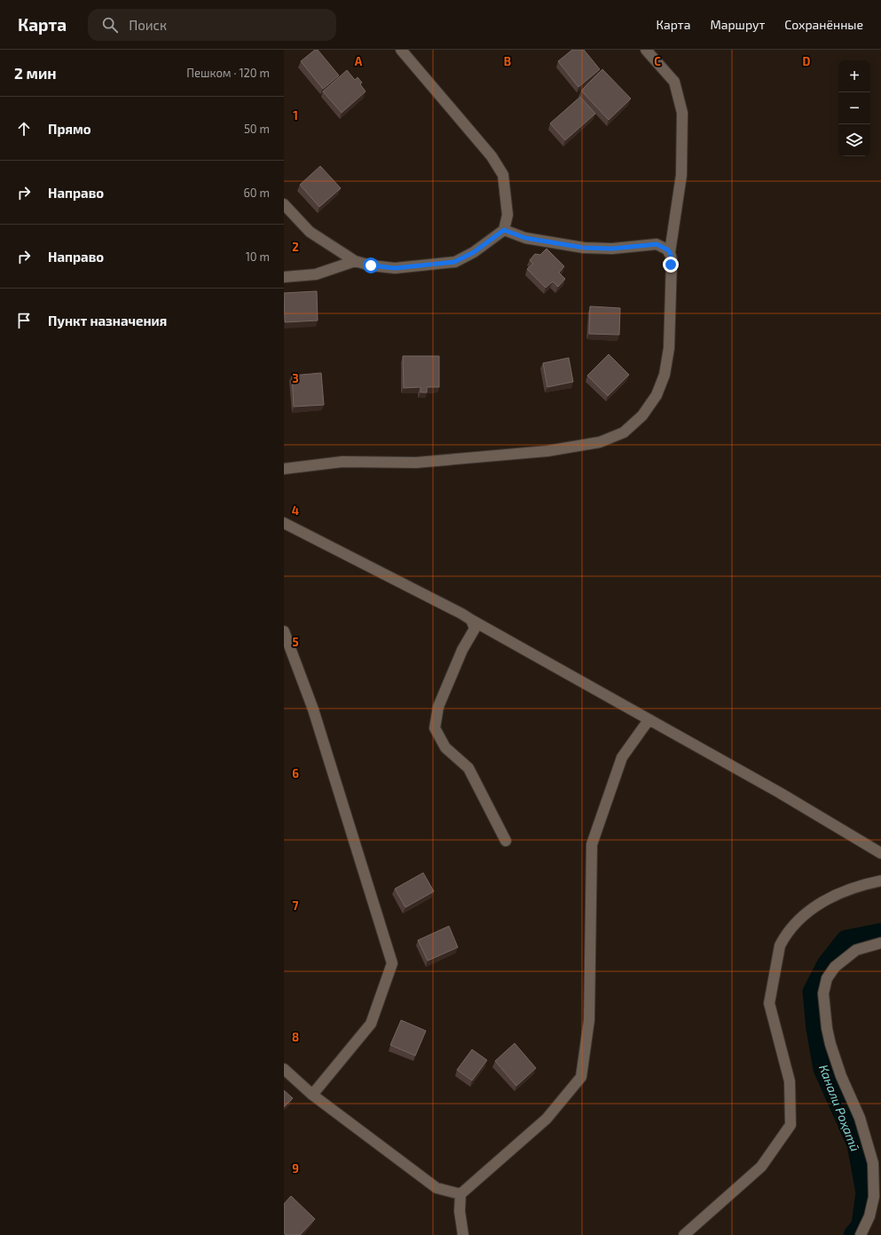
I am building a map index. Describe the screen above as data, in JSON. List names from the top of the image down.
{
  "water": ["Канали Роҳатӣ"],
  "page": {
    "header": "Карта",
    "search": "Поиск",
    "nav": ["Карта", "Маршрут", "Сохранённые"],
    "heading": ["2 мин", "Пешком · 120 m"],
    "map_buttons": ["+", "−"],
    "list": [
      ["Прямо", "50 m"],
      ["Направо", "60 m"],
      ["Направо", "10 m"],
      "Пункт назначения"
    ]
  },
  "grid": {
    "columns": [
      "A",
      "B",
      "C",
      "D"
    ],
    "rows": [
      "1",
      "2",
      "3",
      "4",
      "5",
      "6",
      "7",
      "8",
      "9"
    ]
  }
}
